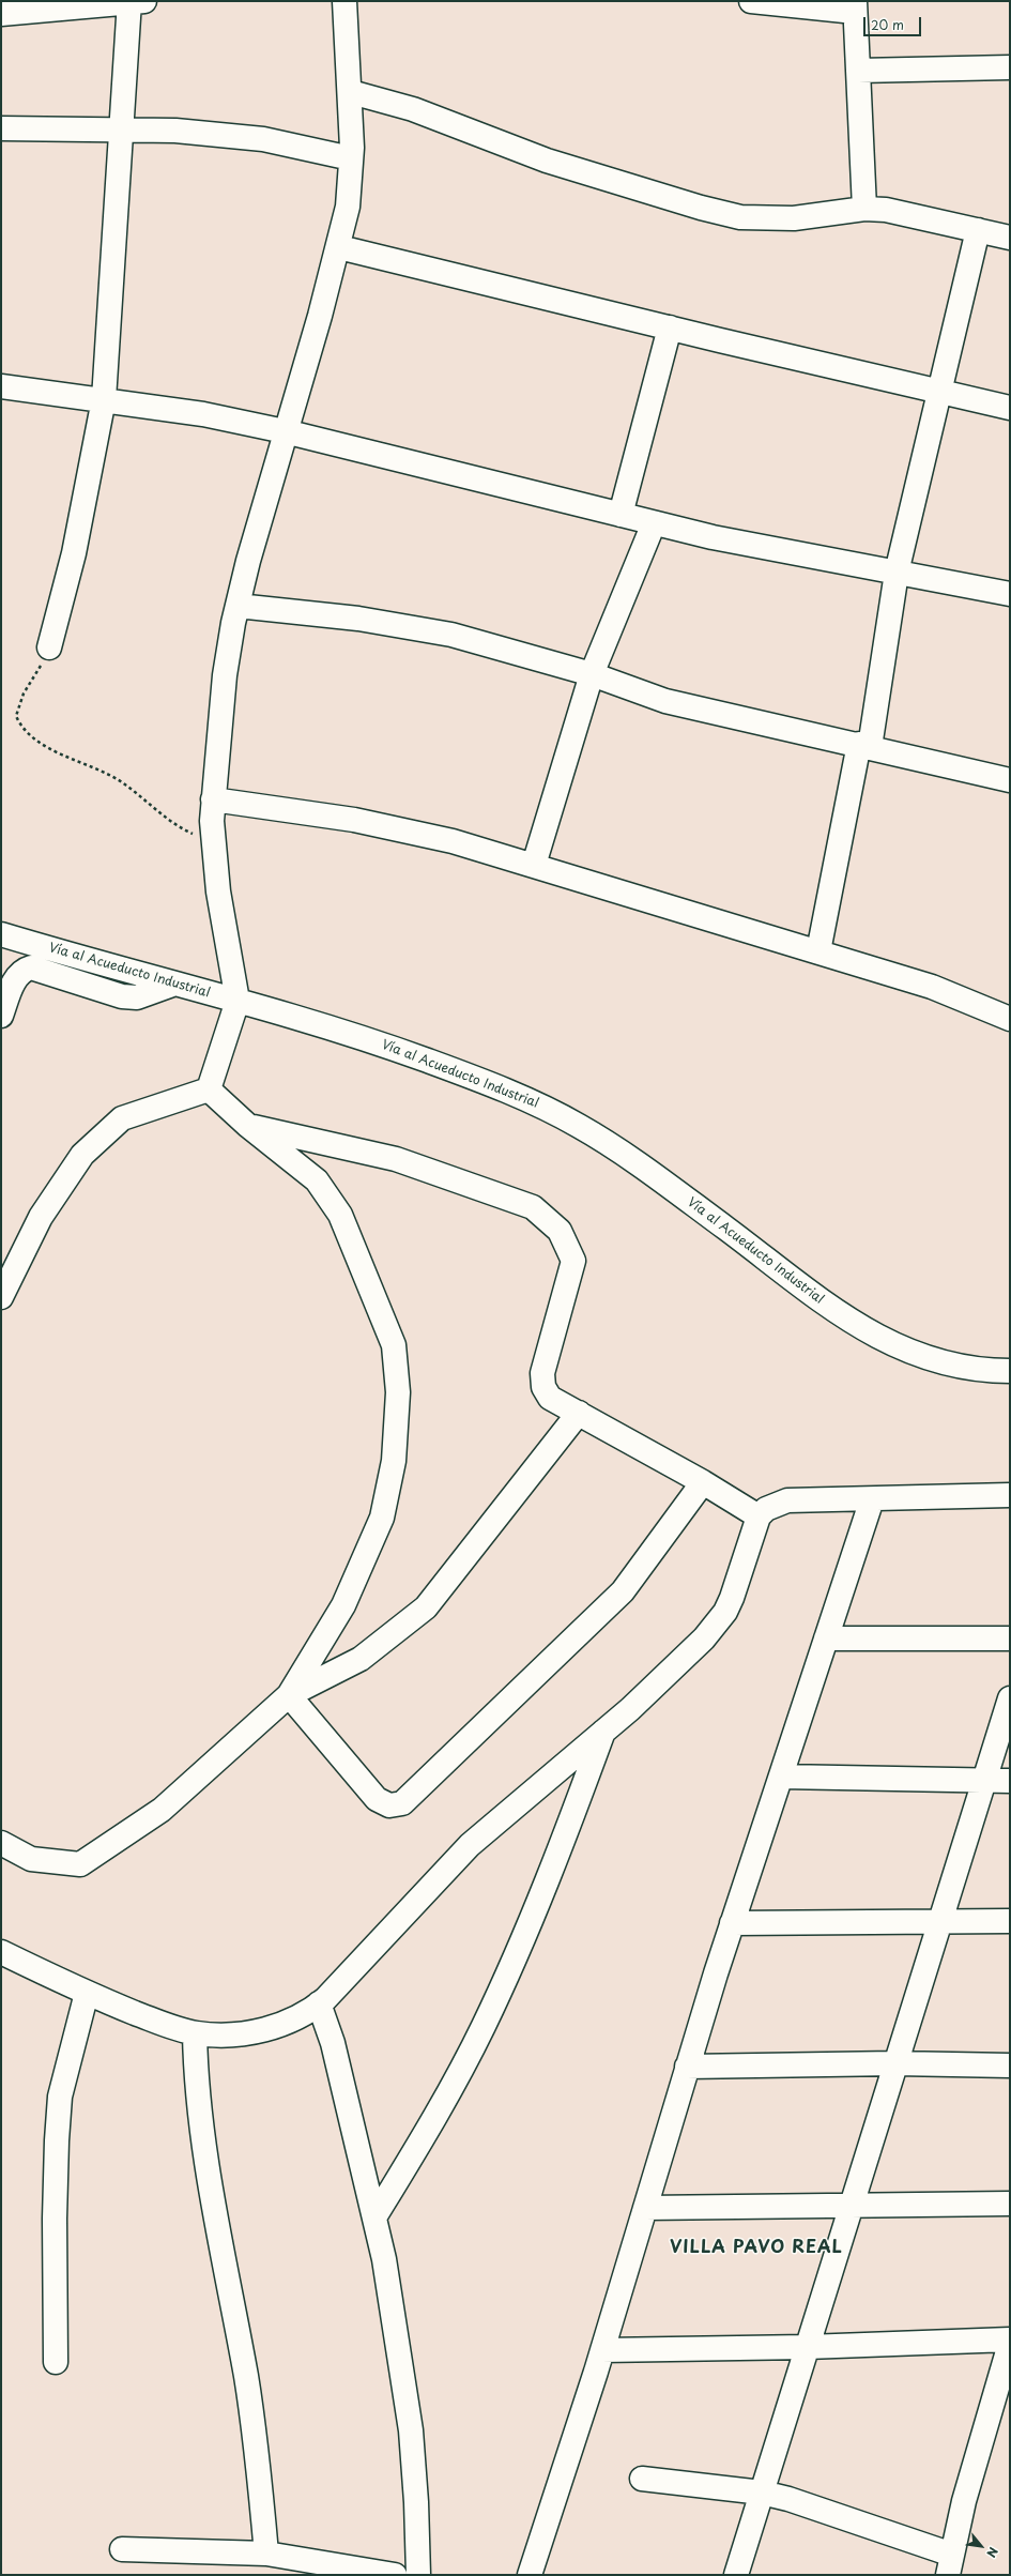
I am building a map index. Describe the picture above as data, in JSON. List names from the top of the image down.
{
  "streets": {
    "street": ["Vía al Acueducto Industrial"]
  },
  "districts": ["VILLA PAVO REAL"],
  "scale_bar": "20 m",
  "north": "bottom right"
}
